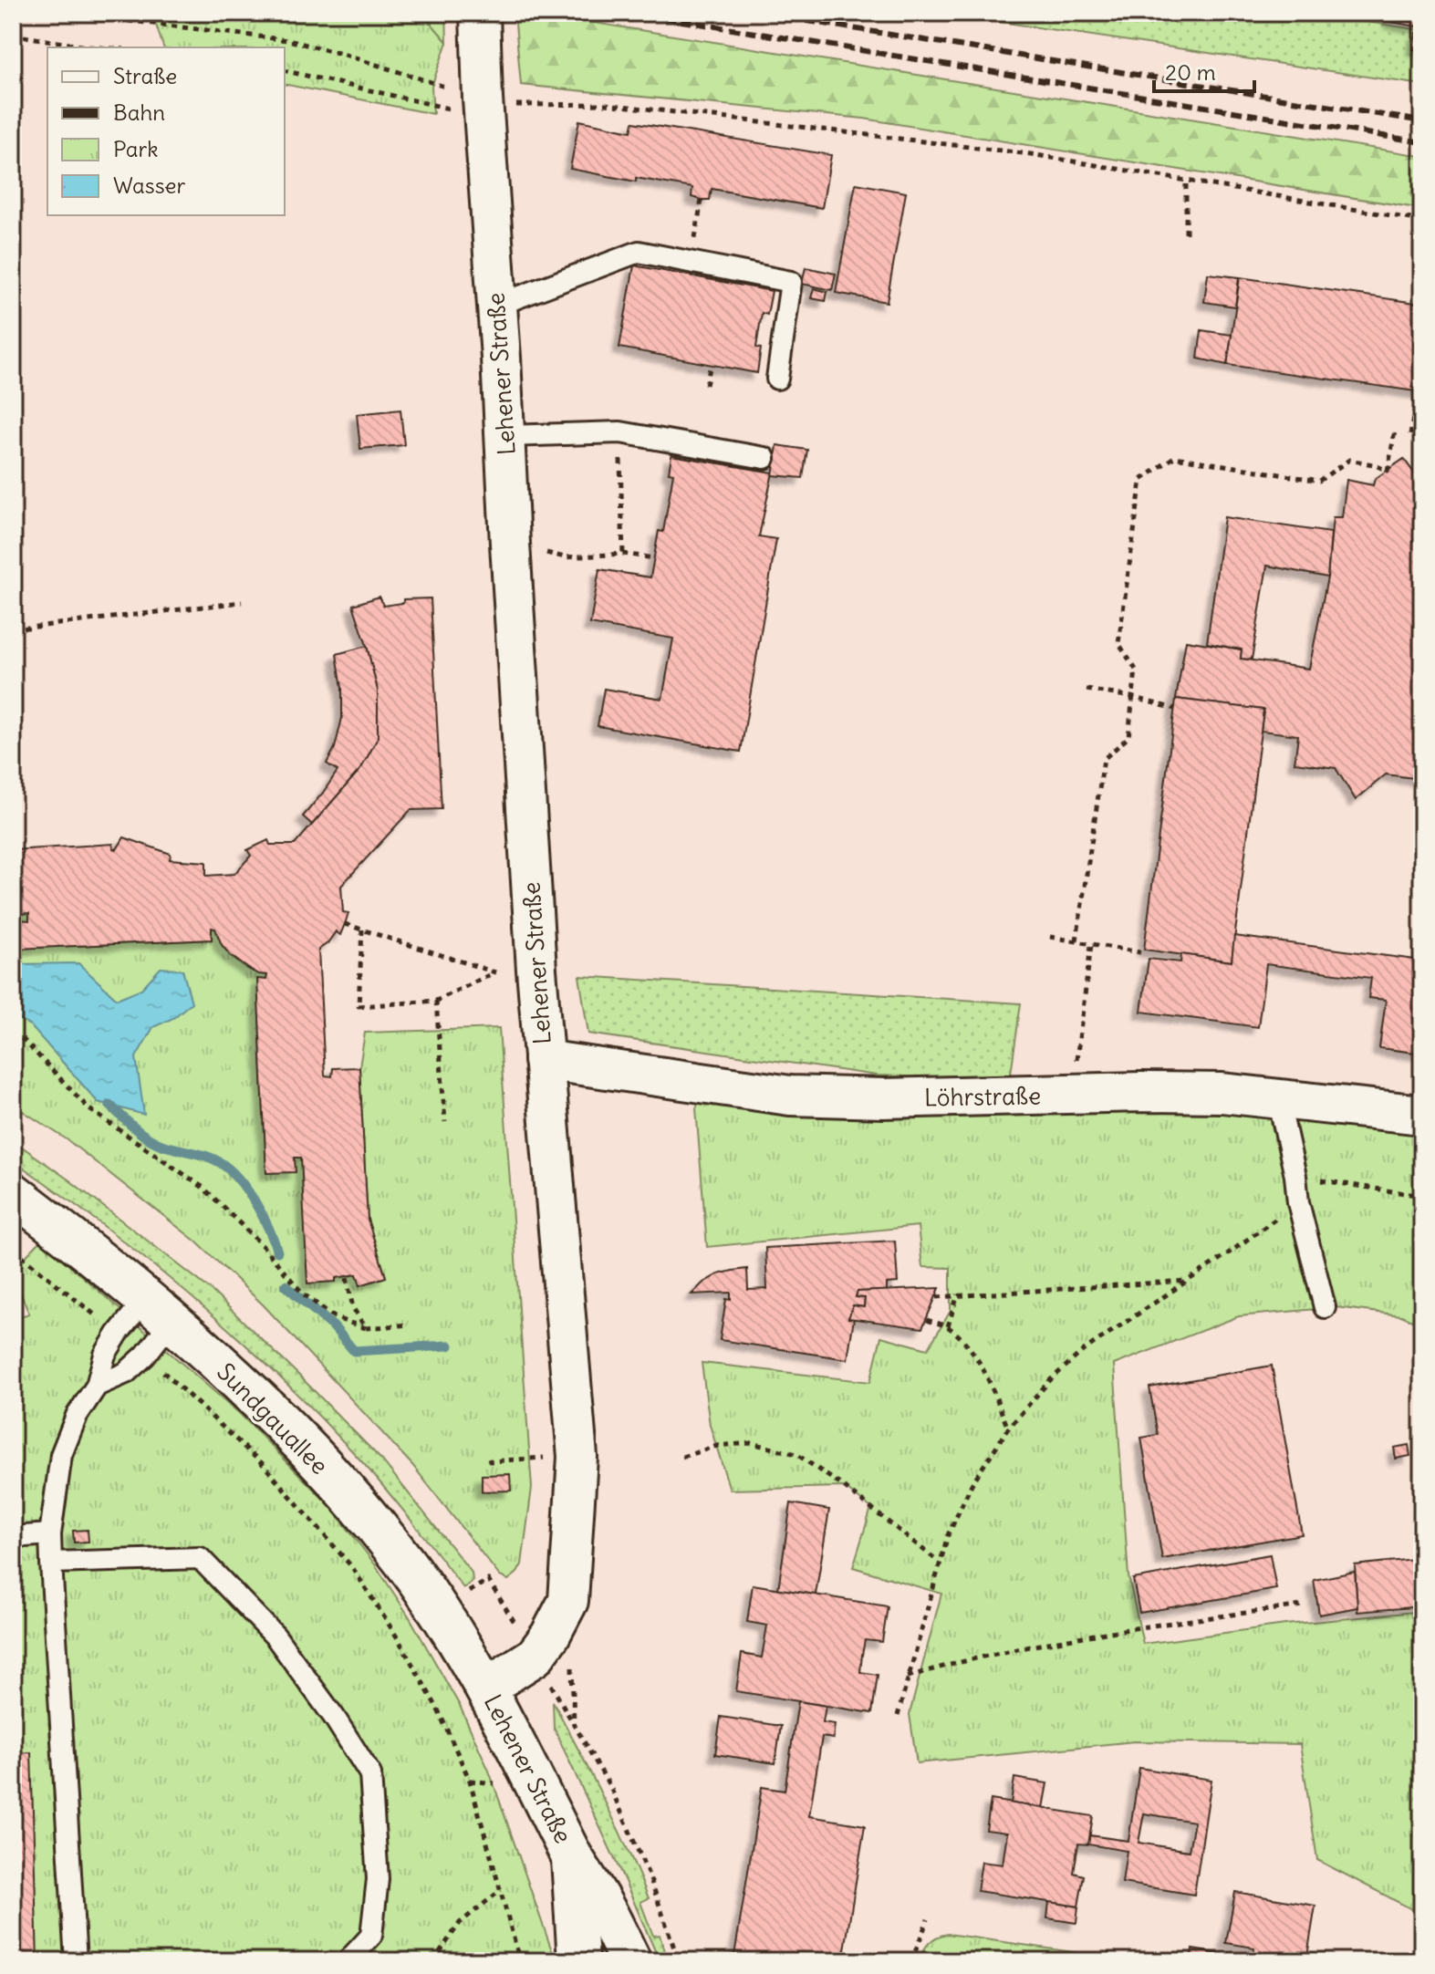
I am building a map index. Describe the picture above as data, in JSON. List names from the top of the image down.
{
  "streets": {
    "street": ["Lehener Straße", "Löhrstraße", "Sundgauallee"]
  },
  "crossings": [
    ["Lehener Straße", "Löhrstraße"],
    ["Lehener Straße", "Sundgauallee"]
  ],
  "legend": [
    "Straße",
    "Bahn",
    "Park",
    "Wasser"
  ],
  "scale_bar": "20 m"
}
